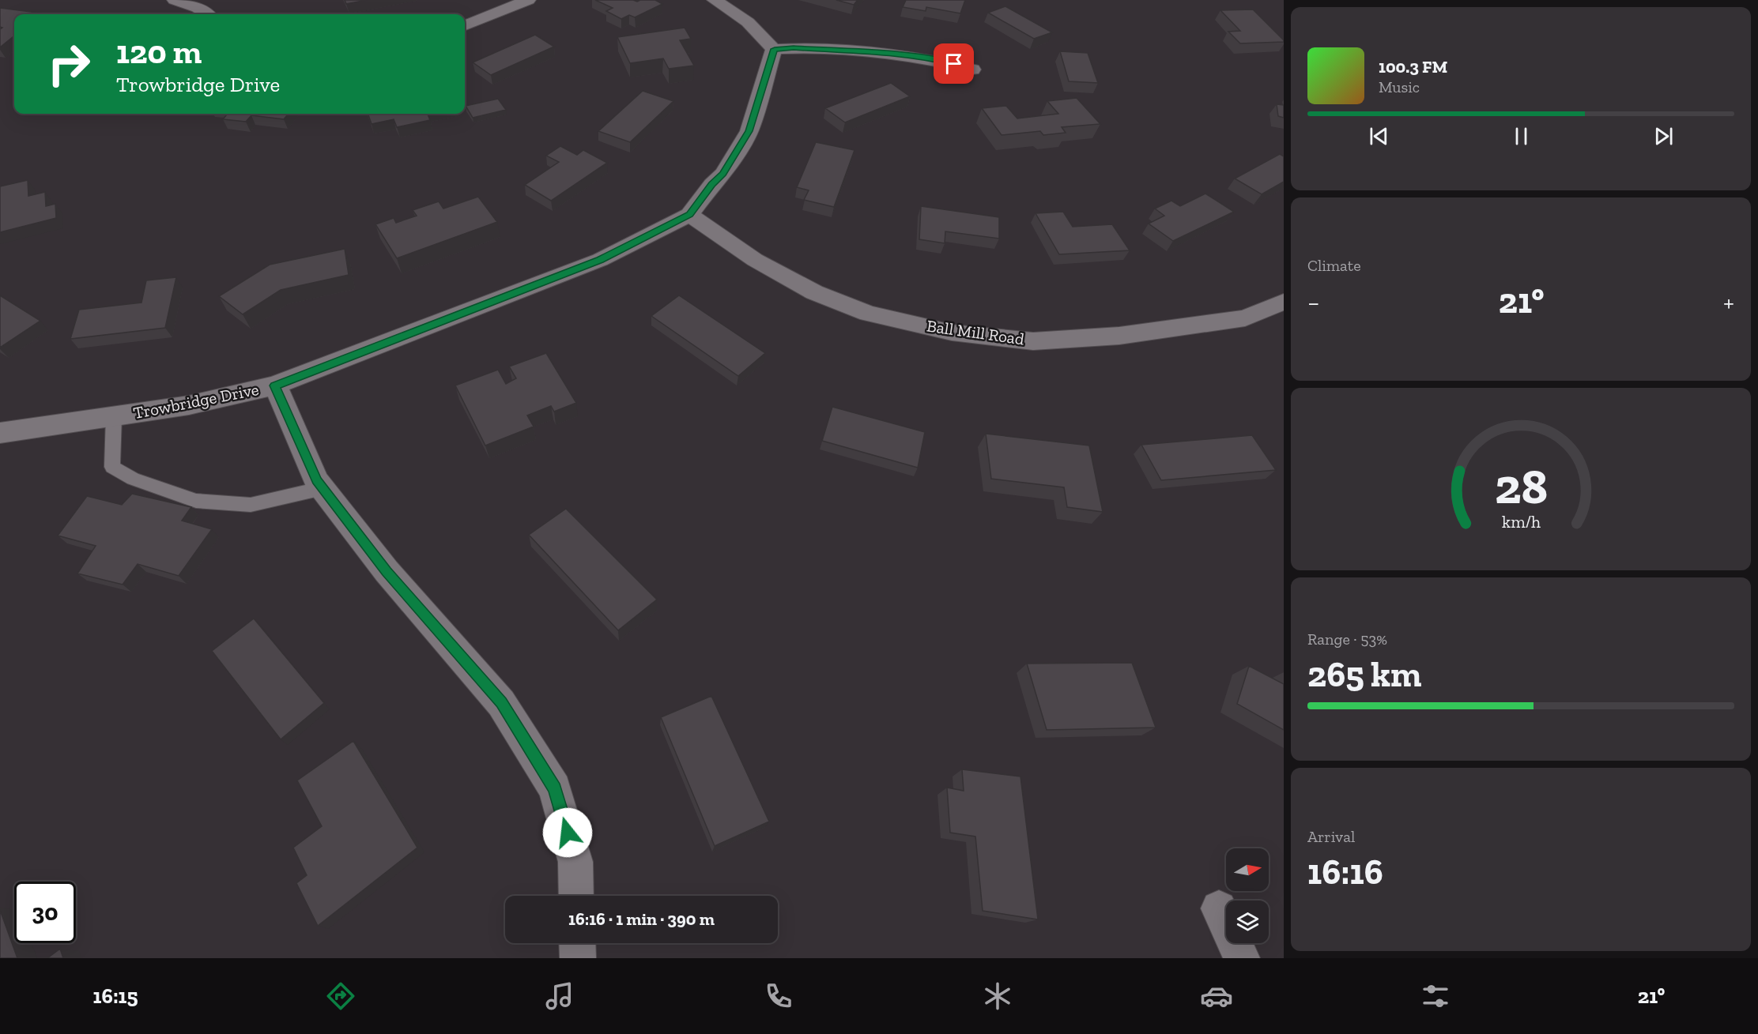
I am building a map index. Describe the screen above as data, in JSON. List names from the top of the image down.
{
  "streets": {
    "street": ["Ball Mill Road", "Trowbridge Drive"]
  },
  "crossings": [
    ["Ball Mill Road", "Trowbridge Drive"]
  ],
  "north": "right",
  "page": {
    "turn": ["120 m", "Trowbridge Drive"],
    "song": ["100.3 FM", "Music"],
    "tile": [
      "Climate",
      ["Range · 53%", "265 km"],
      ["Arrival", "16:16"]
    ],
    "heat": ["−", "21°", "+"],
    "limit": "30",
    "trip": "16:16 · 1 min · 390 m",
    "tabs": ["16:15", "21°"],
    "gauge": ["28", "km/h"]
  }
}
